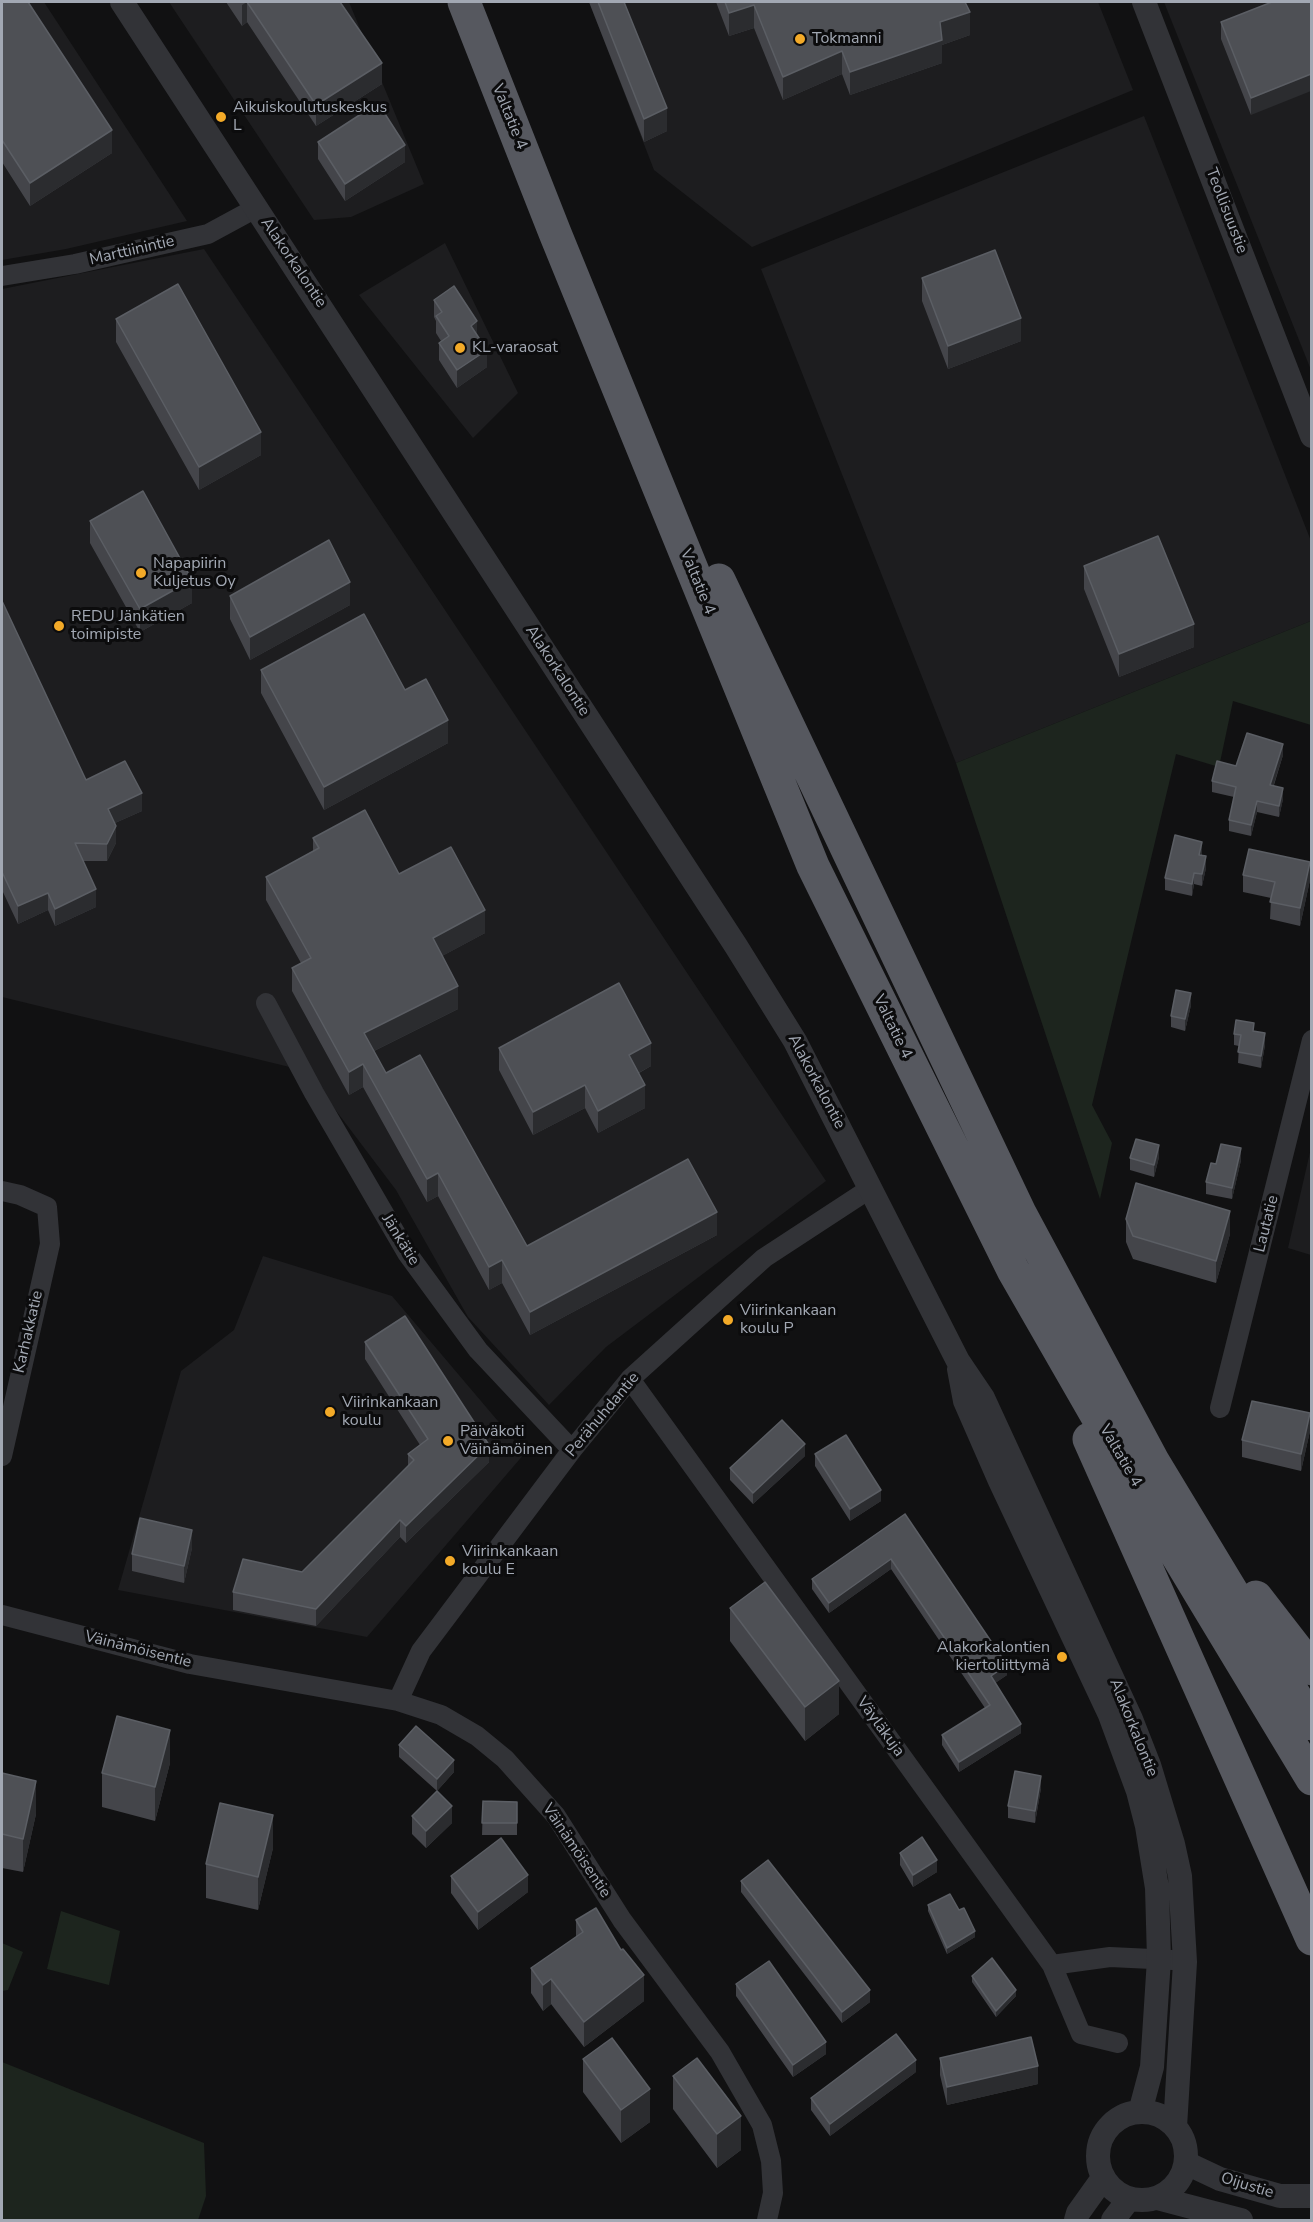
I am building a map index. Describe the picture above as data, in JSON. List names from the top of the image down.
{
  "streets": {
    "highway": ["Valtatie 4"],
    "street": [
      "Teollisuustie",
      "Marttiinintie",
      "Alakorkalontie",
      "Lautatie",
      "Jänkätie",
      "Karhakkatie",
      "Perähuhdantie",
      "Väinämöisentie",
      "Väyläkuja",
      "Oijustie"
    ]
  },
  "crossings": [
    ["Marttiinintie", "Alakorkalontie"],
    ["Alakorkalontie", "Perähuhdantie"],
    ["Alakorkalontie", "Oijustie"],
    ["Jänkätie", "Perähuhdantie"],
    ["Perähuhdantie", "Väinämöisentie"],
    ["Perähuhdantie", "Väyläkuja"]
  ],
  "places": [
    "Tokmanni",
    "Aikuiskoulutuskeskus L",
    "KL-varaosat",
    "Napapiirin Kuljetus Oy",
    "REDU Jänkätien toimipiste",
    "Viirinkankaan koulu P",
    "Viirinkankaan koulu",
    "Päiväkoti Väinämöinen",
    "Viirinkankaan koulu E",
    "Alakorkalontien kiertoliittymä"
  ]
}
